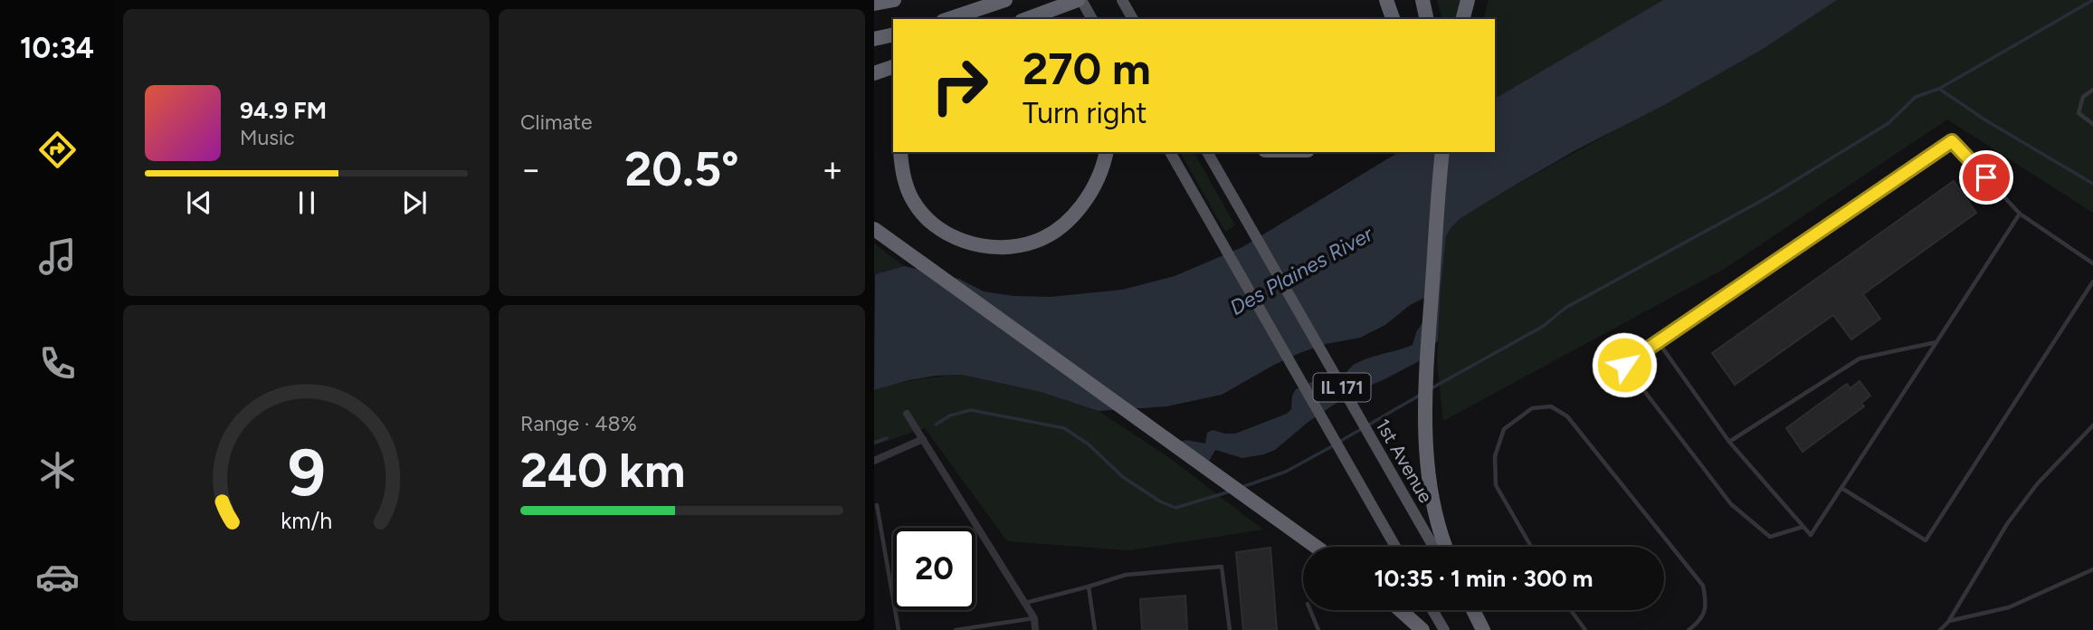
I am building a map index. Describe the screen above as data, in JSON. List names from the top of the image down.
{
  "streets": {
    "main road": ["IL 171", "1st Avenue"]
  },
  "water": ["Des Plaines River"],
  "page": {
    "tabs": "10:34",
    "tile": [
      "Climate",
      ["Range · 48%", "240 km"]
    ],
    "turn": ["270 m", "Turn right"],
    "song": ["94.9 FM", "Music"],
    "heat": ["−", "20.5°", "+"],
    "limit": "20",
    "trip": "10:35 · 1 min · 300 m",
    "gauge": ["9", "km/h"]
  }
}
